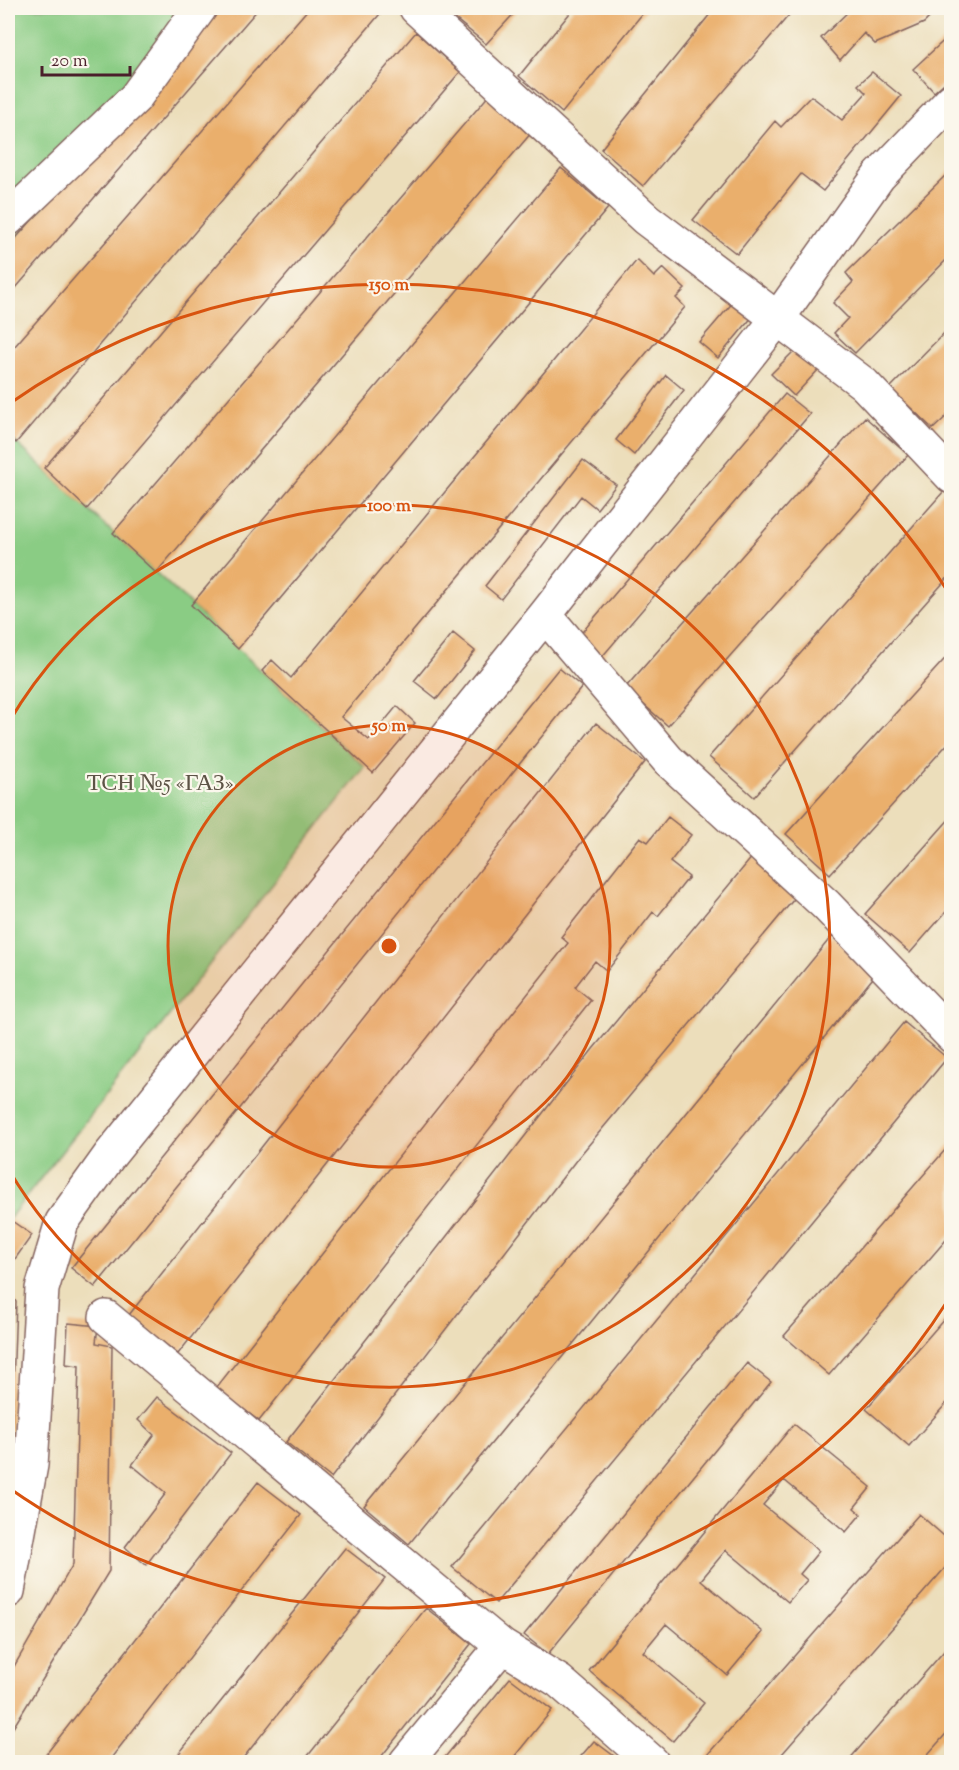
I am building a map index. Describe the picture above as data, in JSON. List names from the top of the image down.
{
  "parks": ["ТСН №5 «ГАЗ»"],
  "scale_bar": "20 m",
  "rings": ["150 m", "100 m", "50 m"]
}
